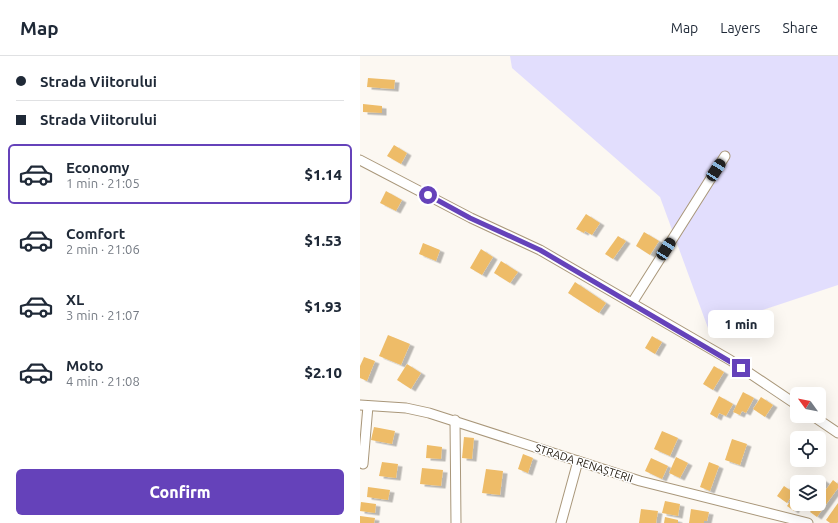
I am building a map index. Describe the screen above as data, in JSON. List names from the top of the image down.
{
  "streets": {
    "street": ["STRADA RENAȘTERII"]
  },
  "north": "top left",
  "page": {
    "header": "Map",
    "nav": ["Map", "Layers", "Share"],
    "banner": ["Strada Viitorului", "Strada Viitorului"],
    "list": [
      {
        "name": "Economy",
        "note": "1 min · 21:05",
        "value": "$1.14"
      },
      {
        "name": "Comfort",
        "note": "2 min · 21:06",
        "value": "$1.53"
      },
      {
        "name": "XL",
        "note": "3 min · 21:07",
        "value": "$1.93"
      },
      {
        "name": "Moto",
        "note": "4 min · 21:08",
        "value": "$2.10"
      }
    ],
    "bubble": "1 min",
    "buttons": "Confirm"
  }
}
